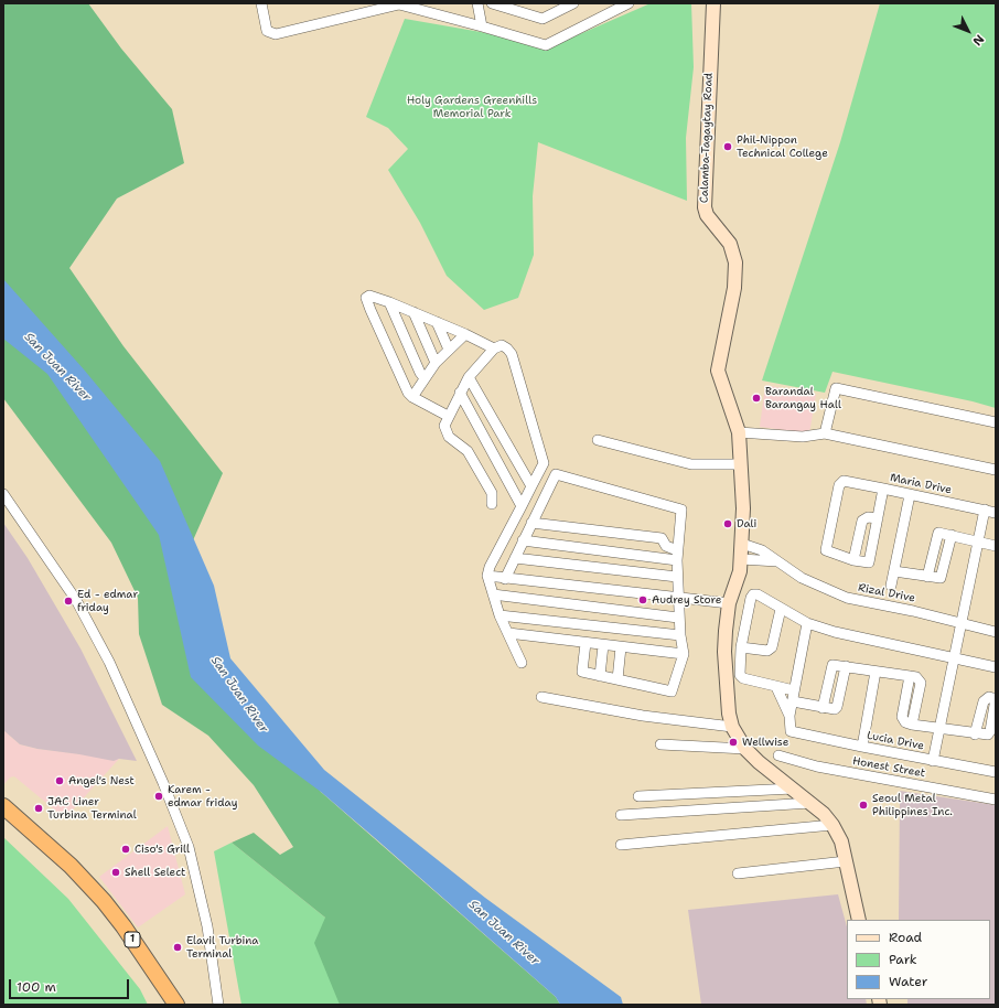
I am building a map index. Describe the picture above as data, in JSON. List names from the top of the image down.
{
  "streets": {
    "highway": ["1"],
    "main road": ["Calamba-Tagaytay Road"],
    "street": [
      "Maria Drive",
      "Rizal Drive",
      "Lucia Drive",
      "Honest Street"
    ]
  },
  "crossings": [
    ["Calamba-Tagaytay Road", "Rizal Drive"]
  ],
  "water": ["San Juan River"],
  "parks": ["Holy Gardens Greenhills Memorial Park"],
  "places": [
    "Phil-Nippon Technical College",
    "Barandal Barangay Hall",
    "Dali",
    "Audrey Store",
    "Ed - edmar friday",
    "Wellwise",
    "Angel's Nest",
    "Karem - edmar friday",
    "Seoul Metal Philippines Inc.",
    "JAC Liner Turbina Terminal",
    "Ciso's Grill",
    "Shell Select",
    "Elavil Turbina Terminal"
  ],
  "legend": ["Road", "Park", "Water"],
  "scale_bar": "100 m",
  "north": "bottom right"
}
